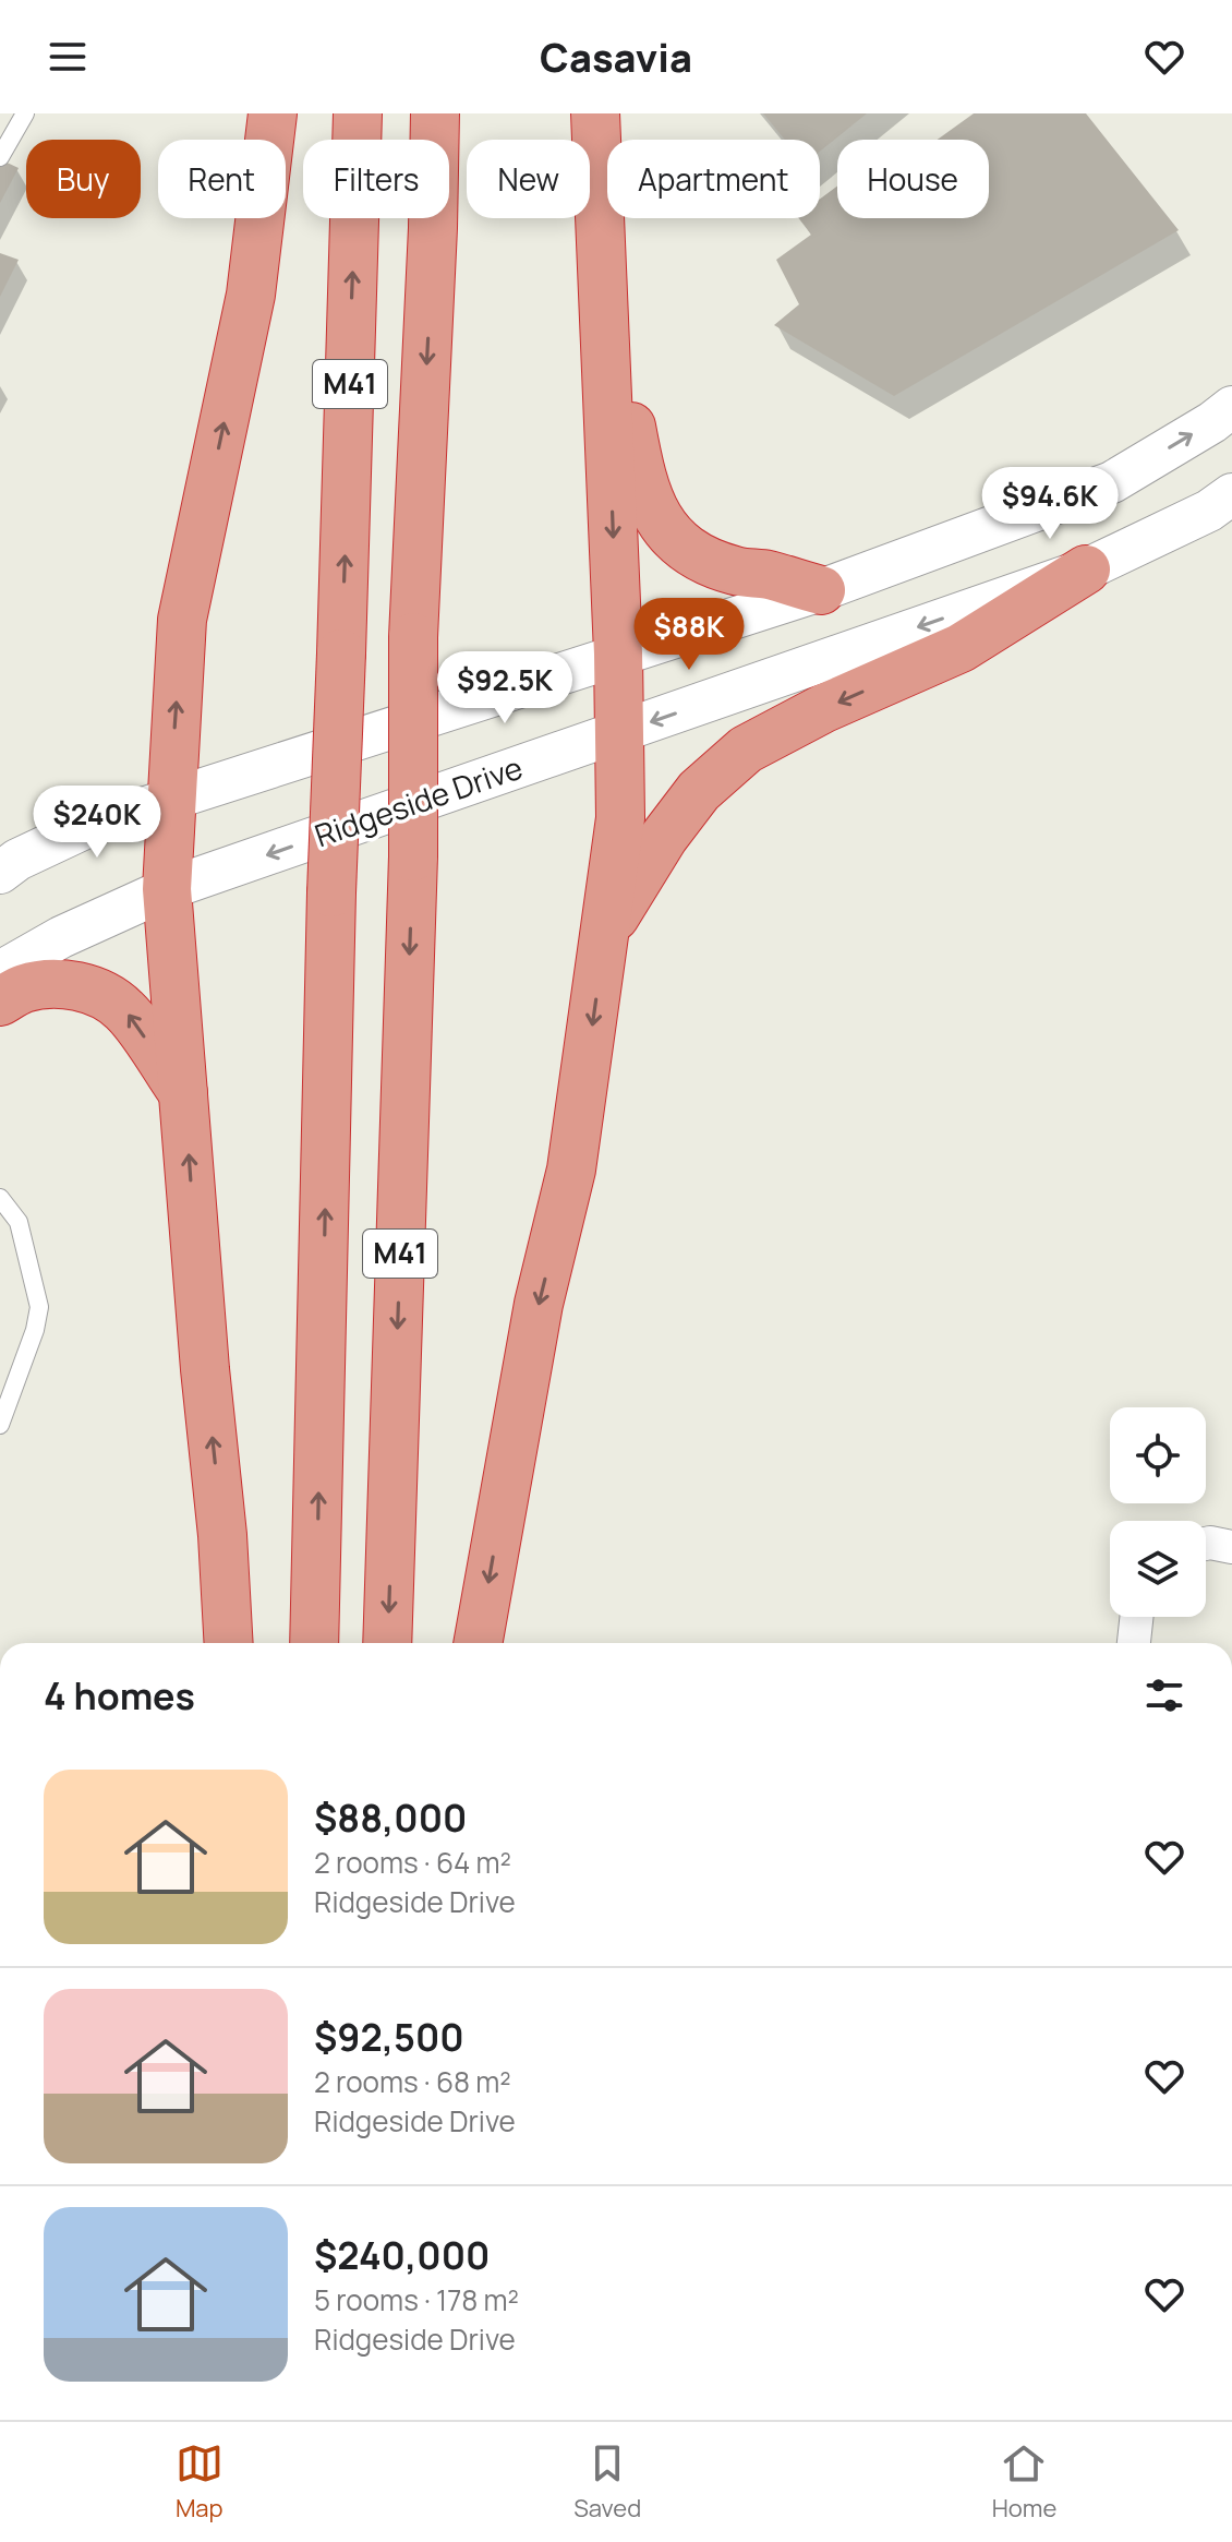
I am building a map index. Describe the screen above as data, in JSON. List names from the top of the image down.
{
  "streets": {
    "highway": ["M41"],
    "street": ["Ridgeside Drive"]
  },
  "page": {
    "header": "Casavia",
    "chip": [
      "Buy",
      "Rent",
      "Filters",
      "New",
      "Apartment",
      "House"
    ],
    "price": [
      "$94.6K",
      "$88K",
      "$92.5K",
      "$240K"
    ],
    "heading": "4 homes",
    "list": [
      {
        "name": "$88,000",
        "note": "2 rooms · 64 m² · Ridgeside Drive"
      },
      {
        "name": "$92,500",
        "note": "2 rooms · 68 m² · Ridgeside Drive"
      },
      {
        "name": "$240,000",
        "note": "5 rooms · 178 m² · Ridgeside Drive"
      }
    ],
    "tabs": ["Map", "Saved", "Home"]
  }
}
